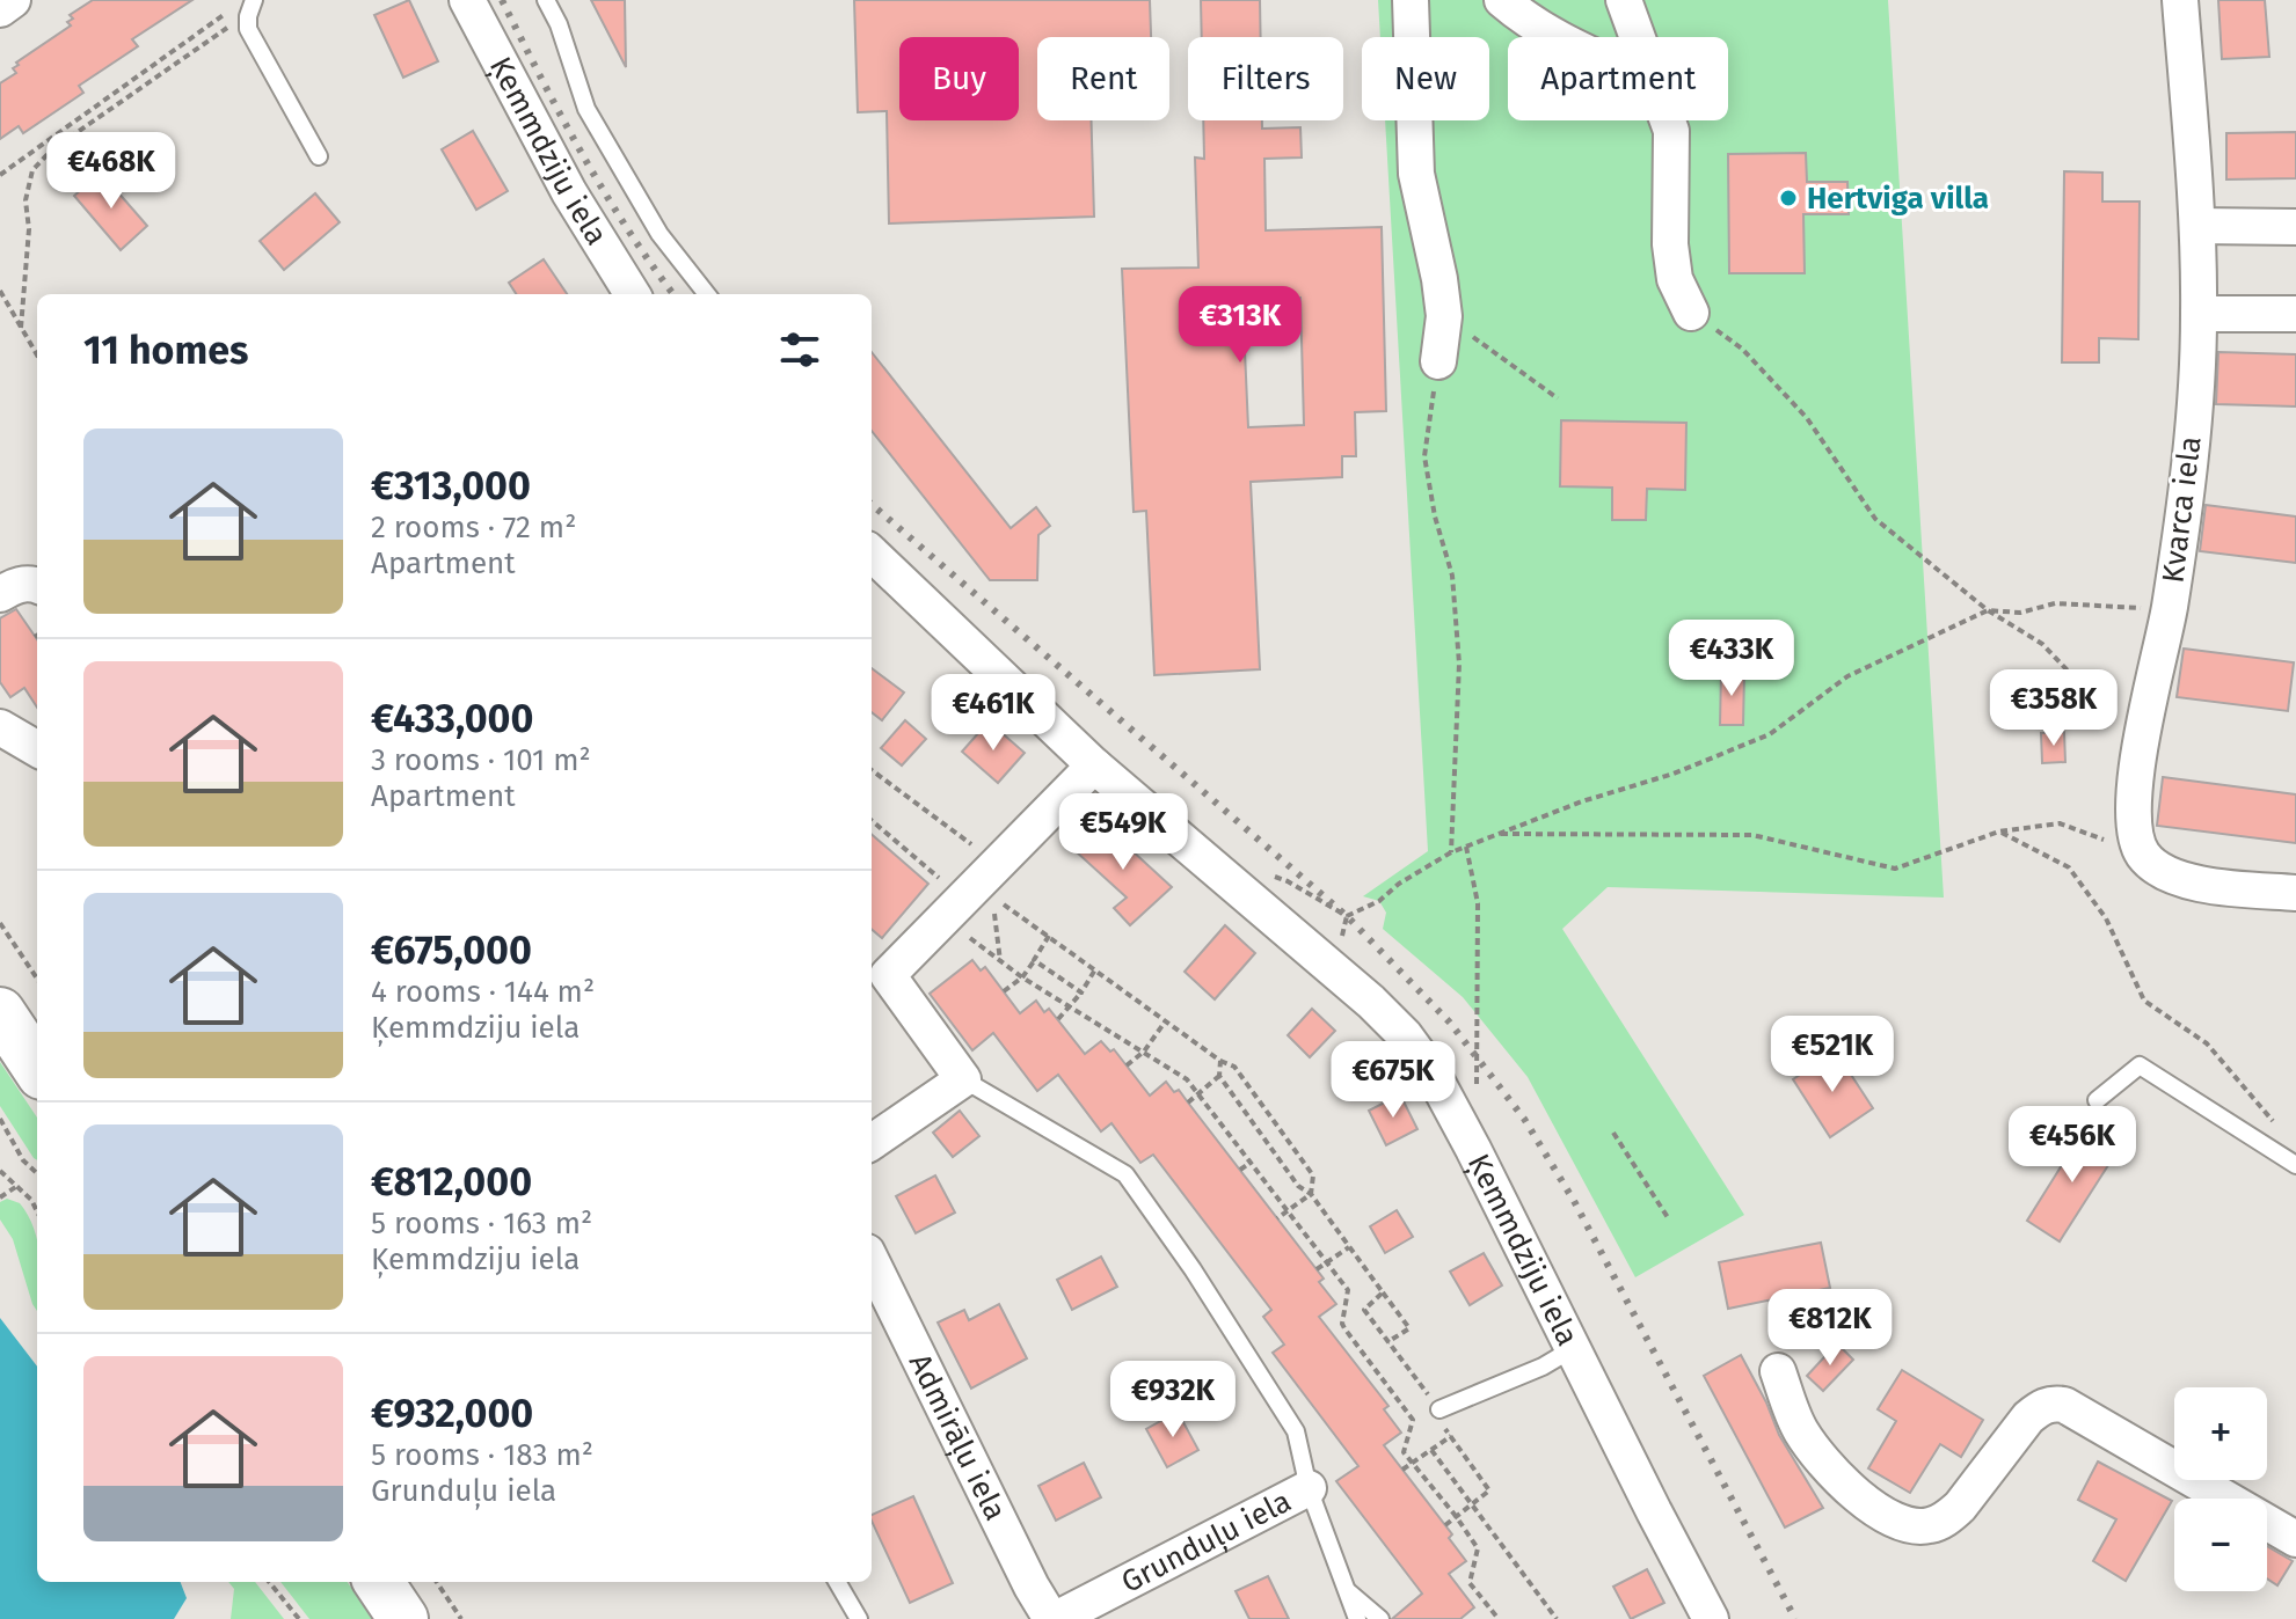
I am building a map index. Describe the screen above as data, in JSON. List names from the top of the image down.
{
  "streets": {
    "street": [
      "Ķemmdziju iela",
      "Kvarca iela",
      "Admirāļu iela",
      "Grunduļu iela"
    ]
  },
  "crossings": [
    ["Admirāļu iela", "Grunduļu iela"]
  ],
  "places": ["Hertviga villa"],
  "page": {
    "chip": [
      "Buy",
      "Rent",
      "Filters",
      "New",
      "Apartment"
    ],
    "price": [
      "€468K",
      "€313K",
      "€433K",
      "€358K",
      "€461K",
      "€549K",
      "€521K",
      "€675K",
      "€456K",
      "€812K",
      "€932K"
    ],
    "heading": "11 homes",
    "list": [
      {
        "name": "€313,000",
        "note": "2 rooms · 72 m² · Apartment"
      },
      {
        "name": "€433,000",
        "note": "3 rooms · 101 m² · Apartment"
      },
      {
        "name": "€675,000",
        "note": "4 rooms · 144 m² · Ķemmdziju iela"
      },
      {
        "name": "€812,000",
        "note": "5 rooms · 163 m² · Ķemmdziju iela"
      },
      {
        "name": "€932,000",
        "note": "5 rooms · 183 m² · Grunduļu iela"
      }
    ],
    "map_buttons": ["+", "−"]
  }
}
